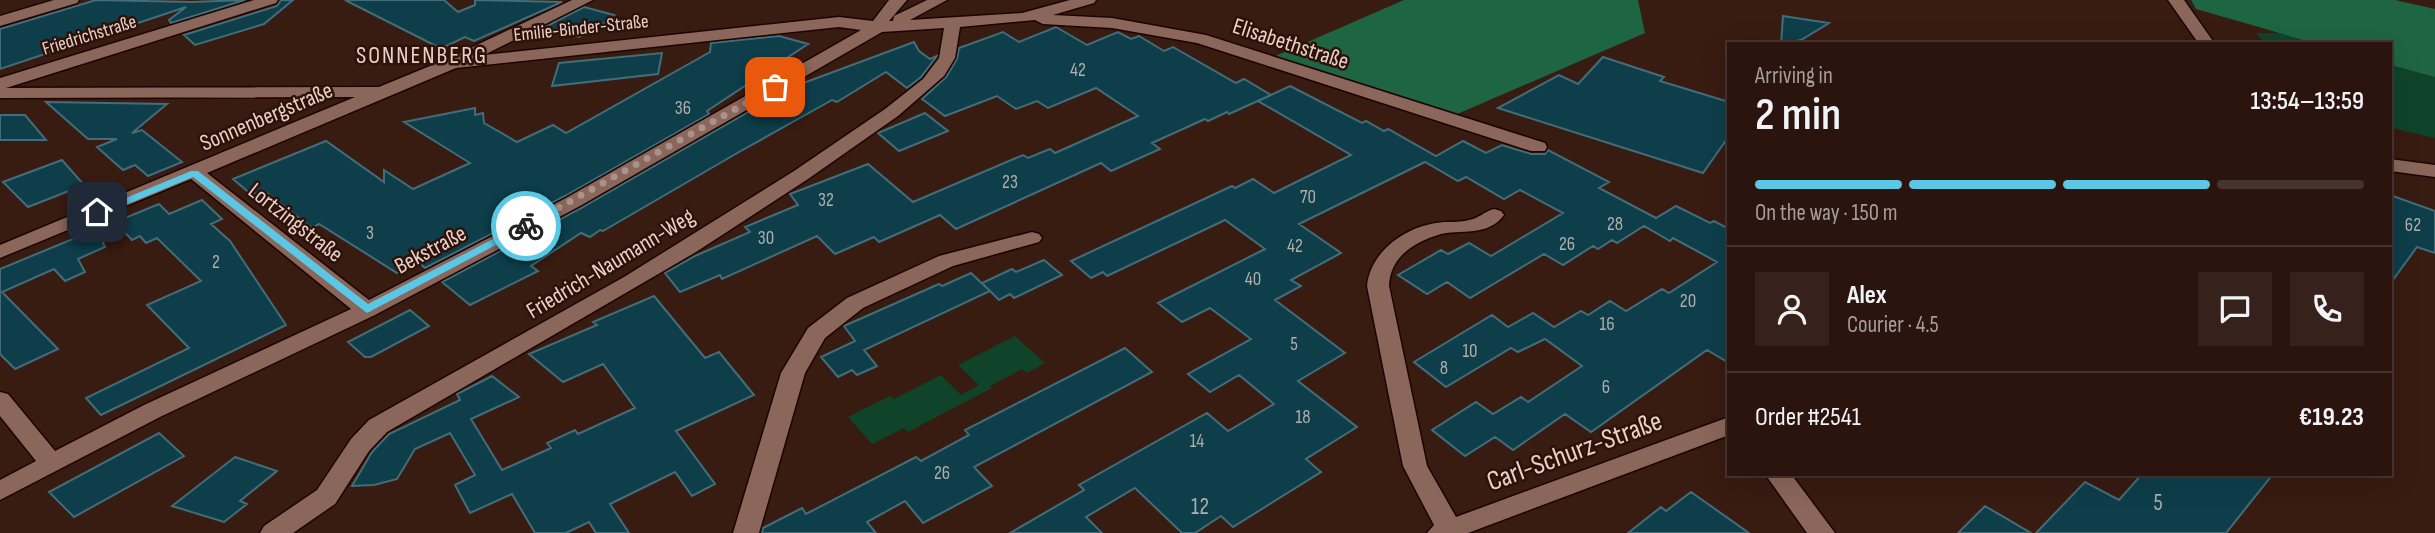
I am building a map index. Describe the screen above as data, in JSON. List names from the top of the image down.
{
  "streets": {
    "street": [
      "Emilie-Binder-Straße",
      "Friedrichstraße",
      "Elisabethstraße",
      "Sonnenbergstraße",
      "Lortzingstraße",
      "Bekstraße",
      "Friedrich-Naumann-Weg",
      "Carl-Schurz-Straße"
    ]
  },
  "crossings": [
    ["Emilie-Binder-Straße", "Elisabethstraße"],
    ["Emilie-Binder-Straße", "Sonnenbergstraße"],
    ["Emilie-Binder-Straße", "Bekstraße"],
    ["Emilie-Binder-Straße", "Friedrich-Naumann-Weg"],
    ["Sonnenbergstraße", "Lortzingstraße"],
    ["Lortzingstraße", "Bekstraße"]
  ],
  "districts": ["SONNENBERG"],
  "house_numbers": [
    "42",
    "36",
    "23",
    "70",
    "32",
    "28",
    "62",
    "3",
    "30",
    "26",
    "42",
    "2",
    "40",
    "20",
    "16",
    "5",
    "10",
    "8",
    "6",
    "18",
    "14",
    "26",
    "5",
    "12"
  ],
  "page": {
    "heading": ["2 min", "Arriving in", "13:54–13:59"],
    "panel": [
      "Alex",
      "Courier · 4.5",
      "Order #2541",
      "€19.23"
    ],
    "bar": "On the way · 150 m"
  }
}
